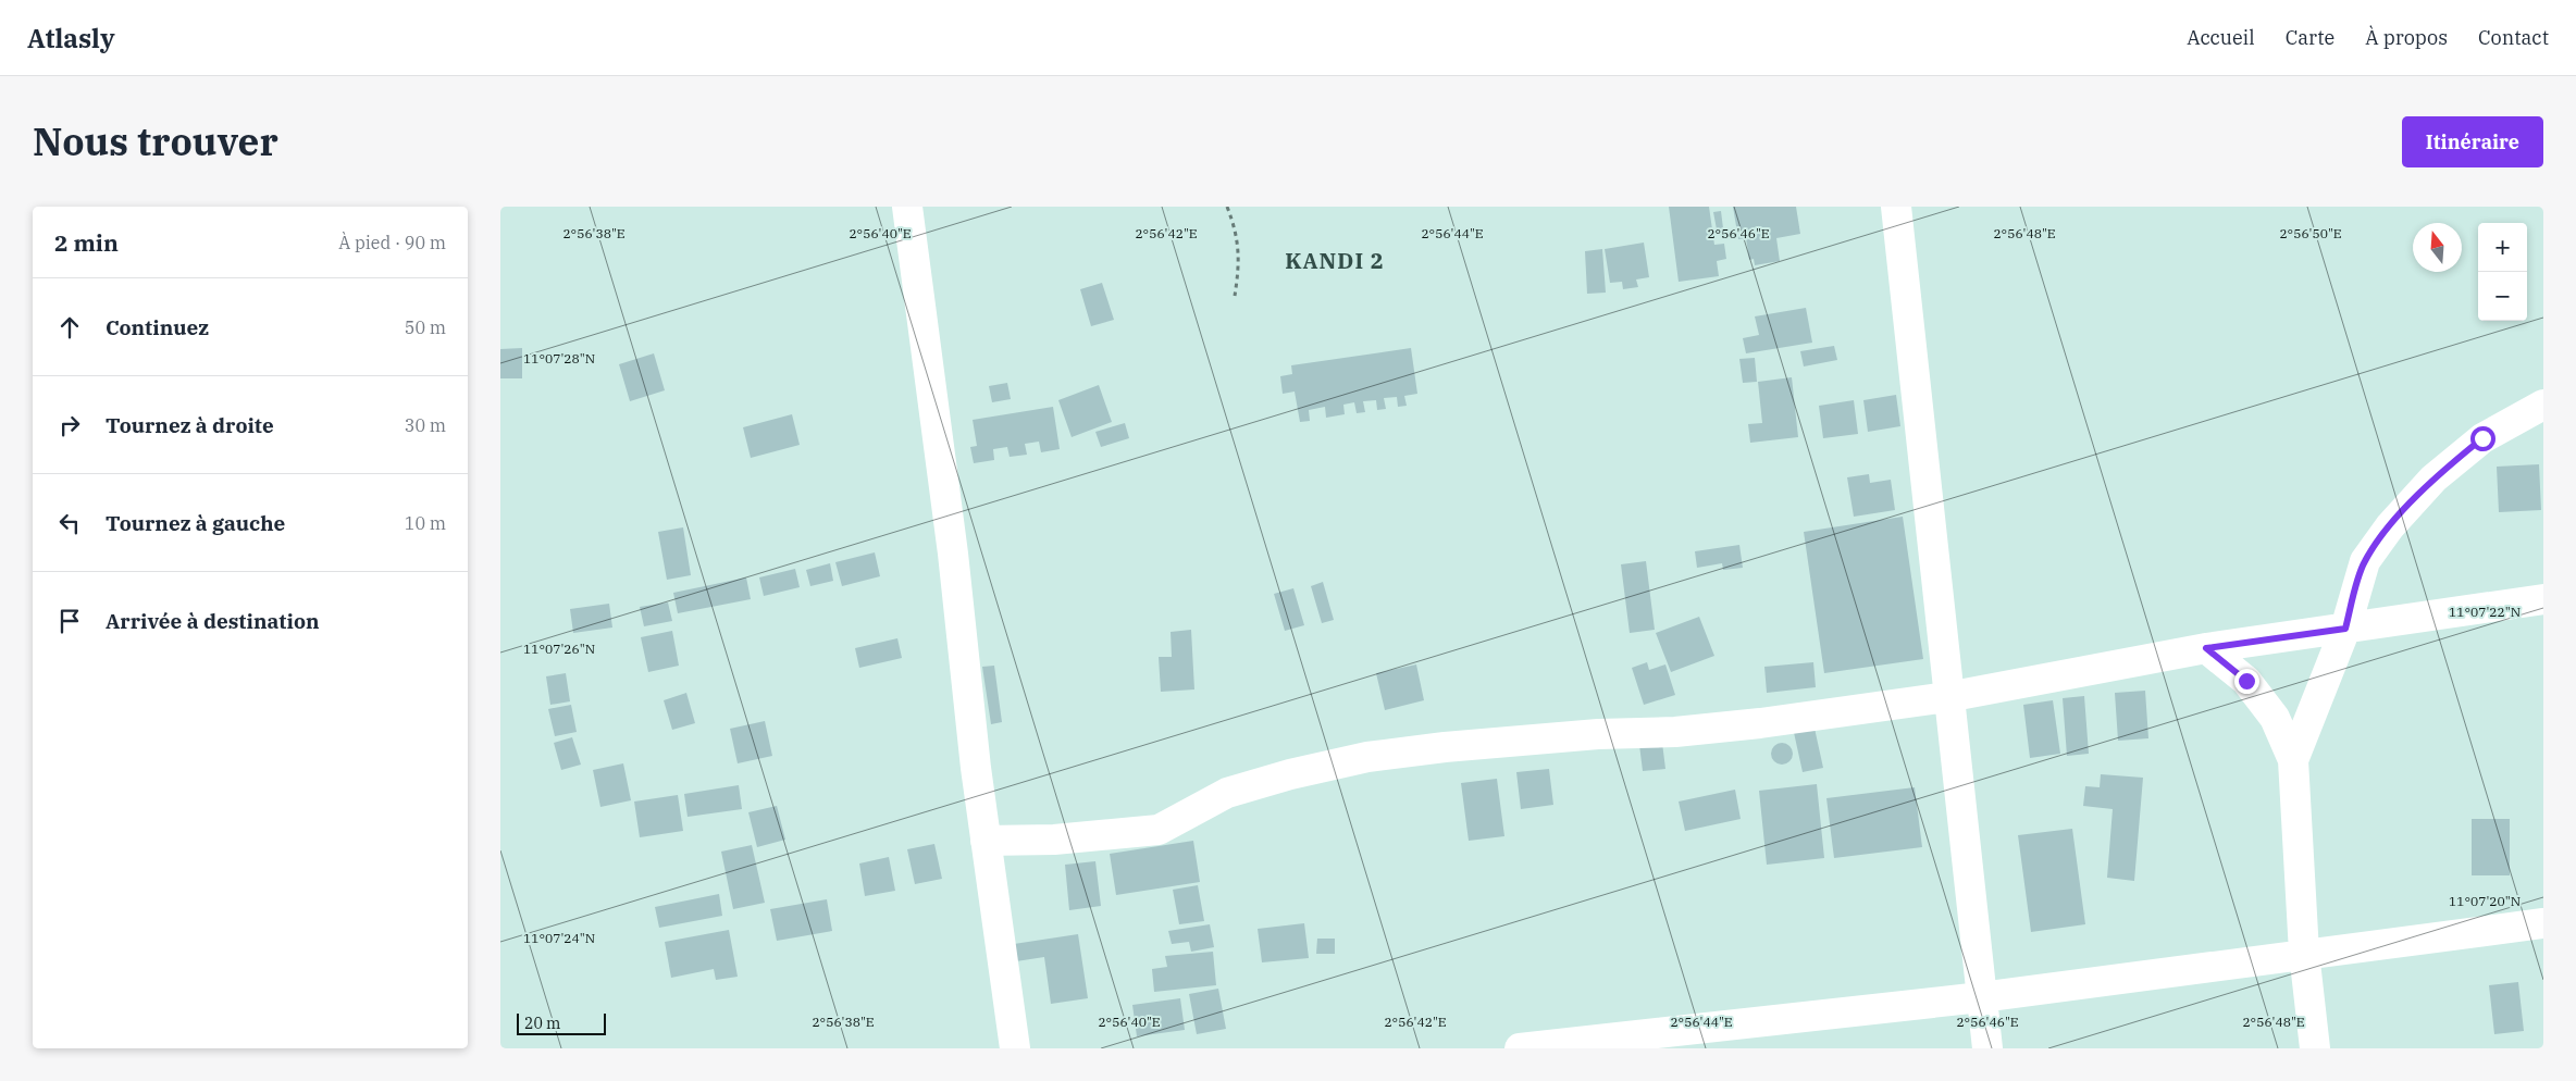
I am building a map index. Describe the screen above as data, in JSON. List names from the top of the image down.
{
  "districts": ["KANDI 2"],
  "scale_bar": "20 m",
  "north": "top",
  "page": {
    "header": "Atlasly",
    "nav": [
      "Accueil",
      "Carte",
      "À propos",
      "Contact"
    ],
    "title": "Nous trouver",
    "buttons": "Itinéraire",
    "heading": ["2 min", "À pied · 90 m"],
    "map_buttons": ["+", "−"],
    "list": [
      ["Continuez", "50 m"],
      ["Tournez à droite", "30 m"],
      ["Tournez à gauche", "10 m"],
      "Arrivée à destination"
    ],
    "scale": "20 m"
  },
  "coordinates": [
    "2°56'38\"E",
    "2°56'40\"E",
    "2°56'42\"E",
    "2°56'44\"E",
    "2°56'46\"E",
    "2°56'48\"E",
    "2°56'50\"E",
    "11°07'28\"N",
    "11°07'22\"N",
    "11°07'26\"N",
    "11°07'20\"N",
    "11°07'24\"N"
  ]
}
